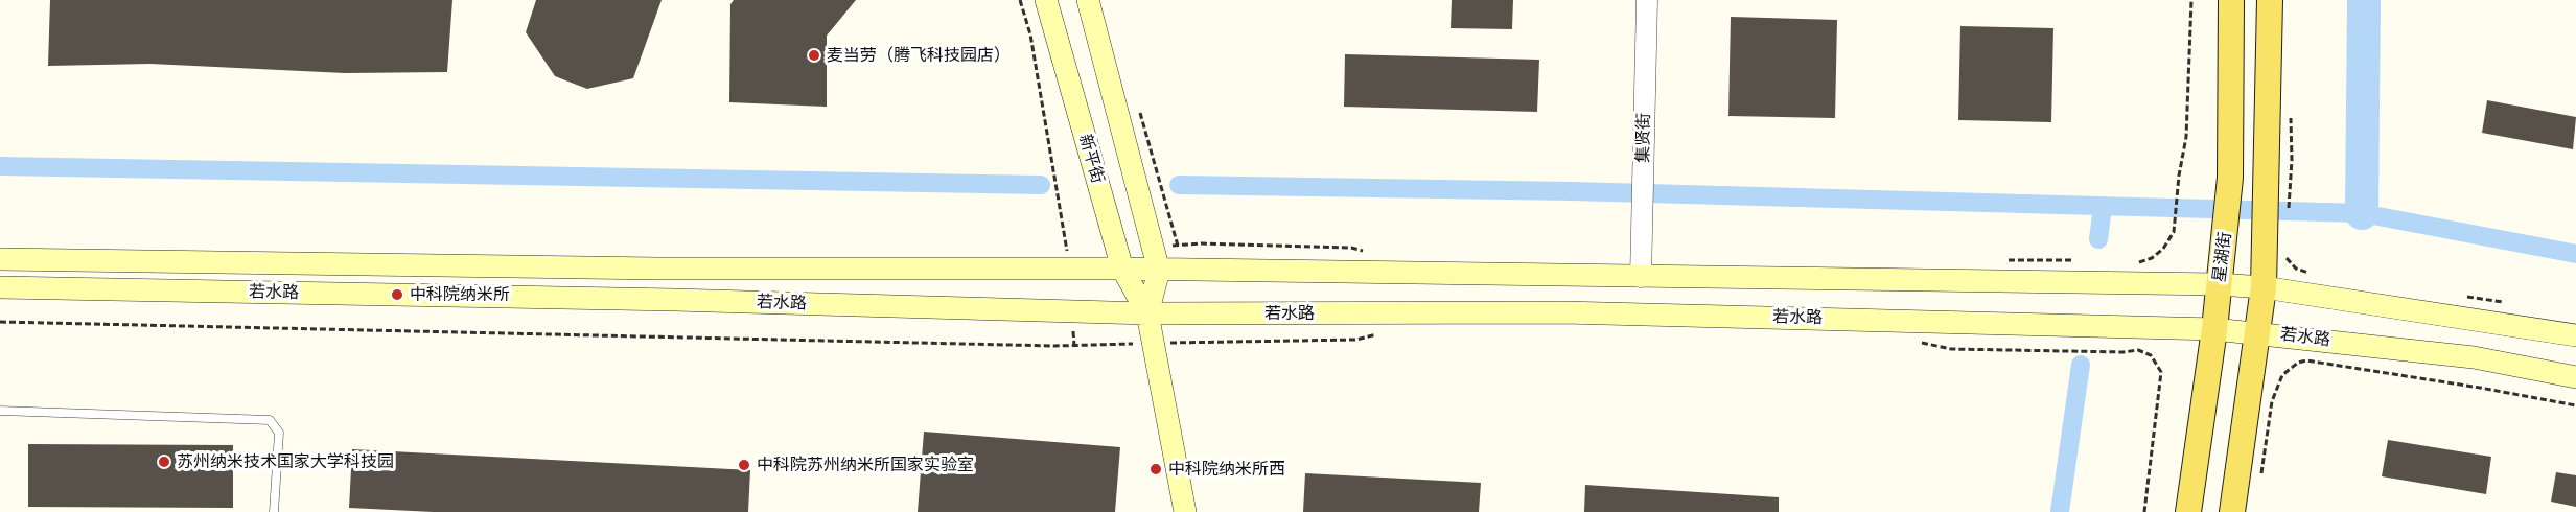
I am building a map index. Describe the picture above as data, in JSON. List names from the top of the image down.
{
  "streets": {
    "main road": ["新平街", "星湖街", "若水路"],
    "street": ["集贤街"]
  },
  "crossings": [
    ["集贤街", "若水路"],
    ["新平街", "若水路"],
    ["星湖街", "若水路"]
  ],
  "places": [
    "麦当劳（腾飞科技园店）",
    "中科院纳米所",
    "苏州纳米技术国家大学科技园",
    "中科院苏州纳米所国家实验室",
    "中科院纳米所西"
  ]
}
